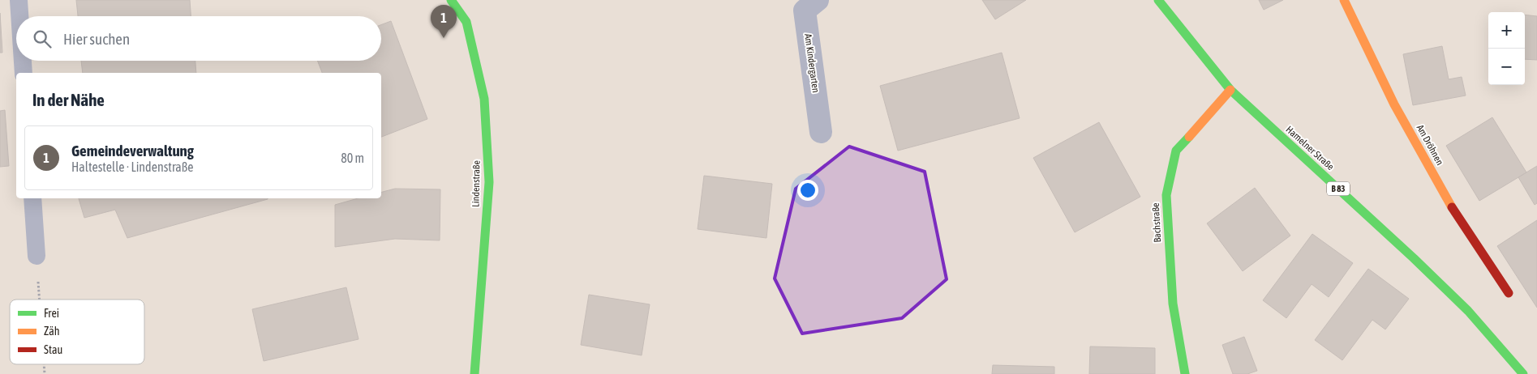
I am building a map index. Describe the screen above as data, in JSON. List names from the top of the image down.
{
  "streets": {
    "street": [
      "Am Kindergarten",
      "Am Dröhnen",
      "Hamelner Straße",
      "Lindenstraße",
      "B 83",
      "Bachstraße"
    ]
  },
  "crossings": [
    ["Hamelner Straße", "Bachstraße"]
  ],
  "legend": ["Frei", "Zäh", "Stau"],
  "page": {
    "pins": "1",
    "map_buttons": ["+", "−"],
    "search": "Hier suchen",
    "heading": "In der Nähe",
    "list": [
      {
        "mark": "1",
        "name": "Gemeindeverwaltung",
        "note": "Haltestelle · Lindenstraße",
        "value": "80 m"
      }
    ]
  }
}
